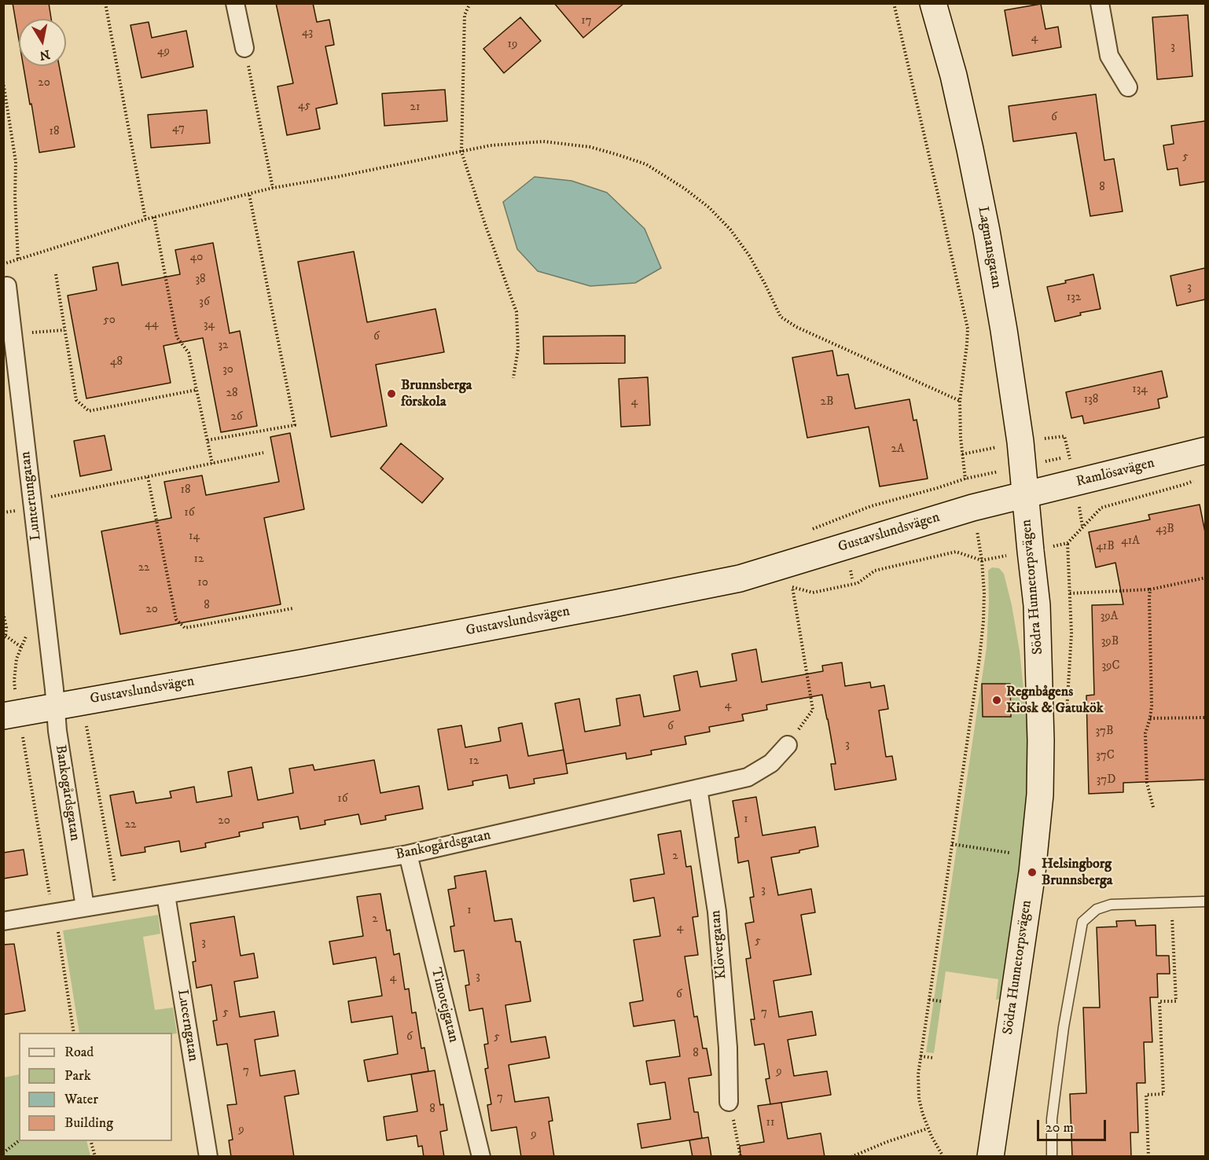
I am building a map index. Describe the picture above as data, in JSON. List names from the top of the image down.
{
  "streets": {
    "street": [
      "Lagmansgatan",
      "Ramlösavägen",
      "Luntertungatan",
      "Gustavslundsvägen",
      "Södra Hunnetorpsvägen",
      "Bankogårdsgatan",
      "Klövergatan",
      "Timotejgatan",
      "Lucerngatan"
    ]
  },
  "crossings": [
    ["Lagmansgatan", "Ramlösavägen"],
    ["Lagmansgatan", "Gustavslundsvägen"],
    ["Lagmansgatan", "Södra Hunnetorpsvägen"],
    ["Ramlösavägen", "Gustavslundsvägen"],
    ["Ramlösavägen", "Södra Hunnetorpsvägen"],
    ["Luntertungatan", "Gustavslundsvägen"],
    ["Luntertungatan", "Bankogårdsgatan"],
    ["Gustavslundsvägen", "Södra Hunnetorpsvägen"],
    ["Gustavslundsvägen", "Bankogårdsgatan"],
    ["Bankogårdsgatan", "Klövergatan"],
    ["Bankogårdsgatan", "Timotejgatan"],
    ["Bankogårdsgatan", "Lucerngatan"]
  ],
  "places": ["Brunnsberga förskola", "Regnbågens Kiosk & Gatukök", "Helsingborg Brunnsberga"],
  "house_numbers": [
    "17",
    "43",
    "4",
    "19",
    "3",
    "49",
    "20",
    "45",
    "21",
    "6",
    "47",
    "18",
    "5",
    "8",
    "40",
    "38",
    "3",
    "132",
    "36",
    "50",
    "44",
    "34",
    "6",
    "32",
    "48",
    "30",
    "134",
    "28",
    "138",
    "4",
    "2B",
    "26",
    "2A",
    "18",
    "16",
    "43B",
    "14",
    "41A",
    "41B",
    "12",
    "22",
    "10",
    "8",
    "20",
    "39A",
    "39B",
    "39C",
    "4",
    "6",
    "37B",
    "3",
    "37C",
    "12",
    "37D",
    "16",
    "1",
    "20",
    "22",
    "2",
    "3",
    "1",
    "2",
    "4",
    "5",
    "3",
    "3",
    "4",
    "6",
    "5",
    "7",
    "6",
    "5",
    "8",
    "7",
    "9",
    "7",
    "8",
    "11",
    "9",
    "9"
  ],
  "legend": [
    "Road",
    "Park",
    "Water",
    "Building"
  ],
  "scale_bar": "20 m",
  "north": "bottom"
}
